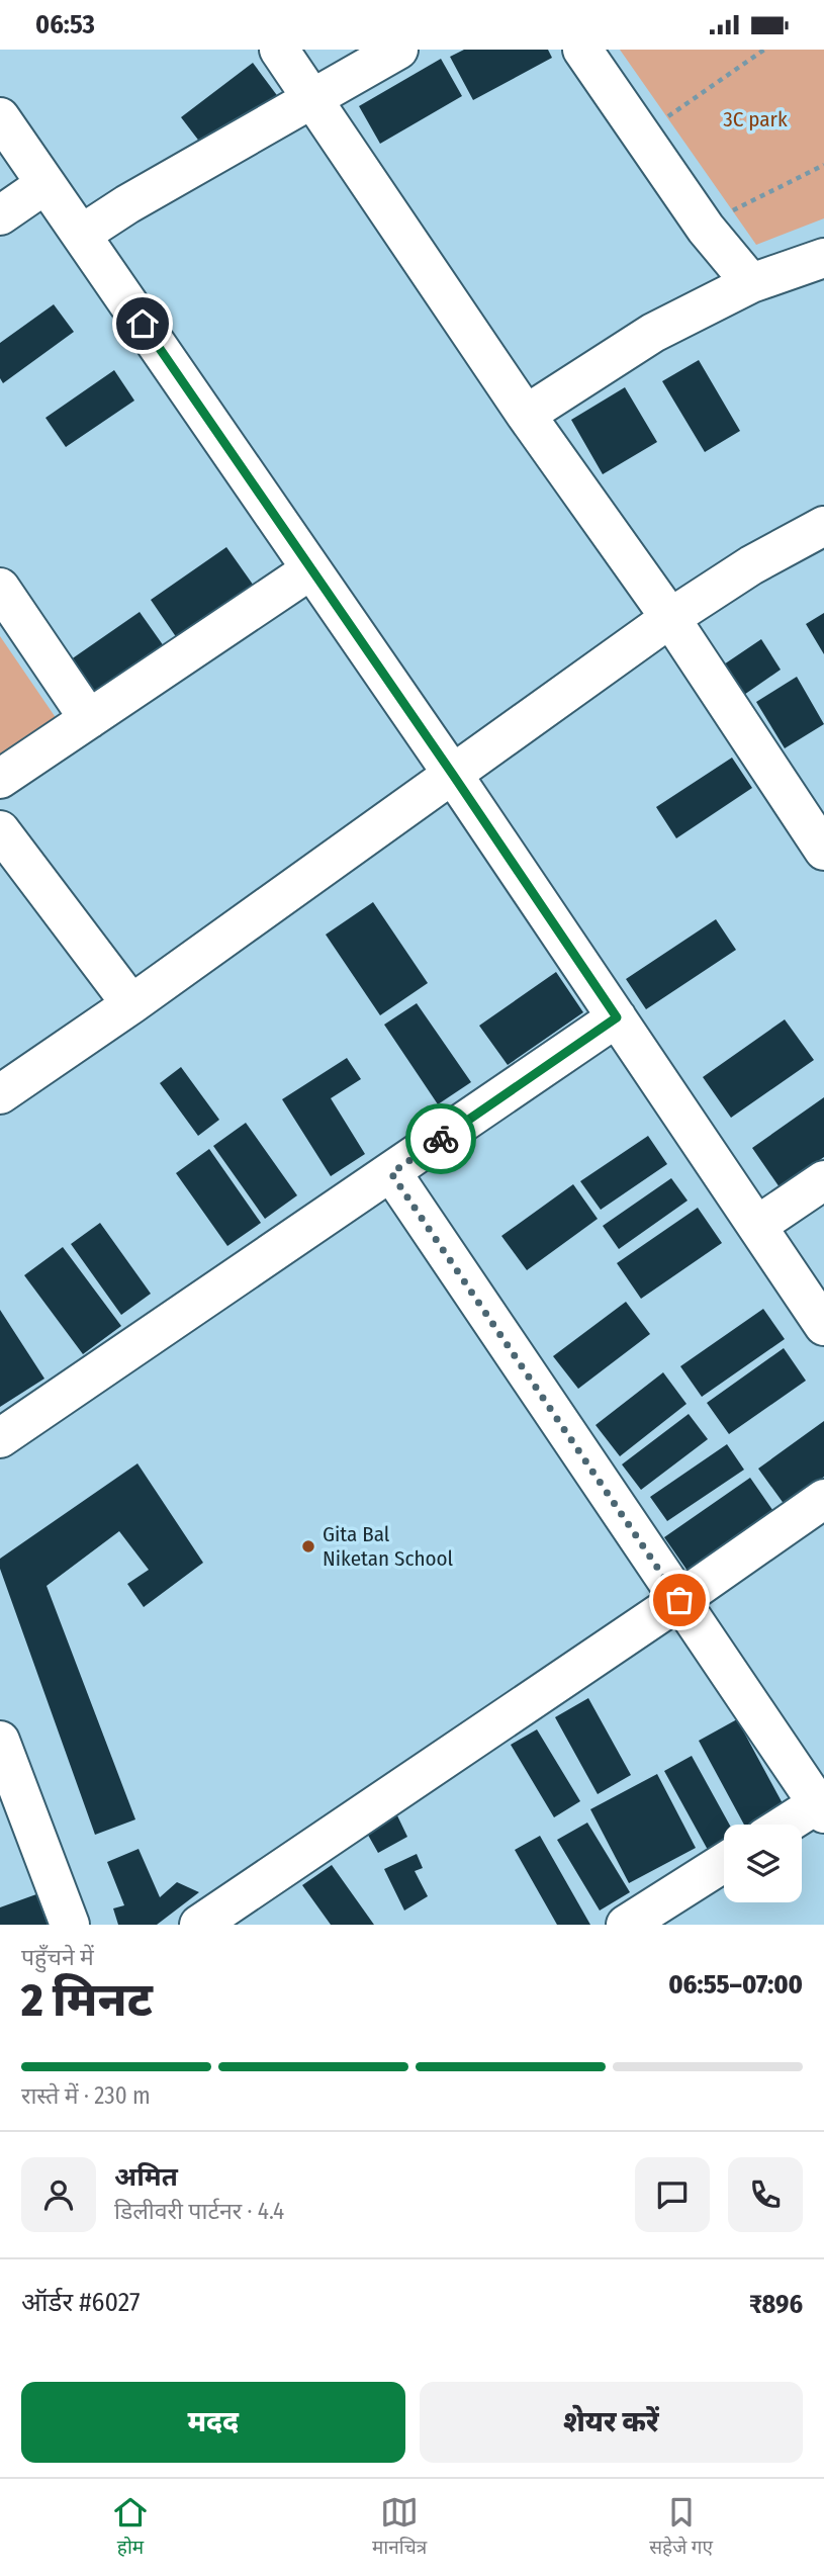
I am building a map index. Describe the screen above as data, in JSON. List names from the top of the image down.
{
  "parks": ["3C park"],
  "places": ["Gita Bal Niketan School"],
  "page": {
    "status": "06:53",
    "heading": ["2 मिनट", "पहुँचने में", "06:55–07:00"],
    "panel": [
      "अमित",
      "डिलीवरी पार्टनर · 4.4",
      "ऑर्डर #6027",
      "₹896"
    ],
    "bar": "रास्ते में · 230 m",
    "buttons": ["मदद", "शेयर करें"],
    "tabs": ["होम", "मानचित्र", "सहेजे गए"]
  }
}
